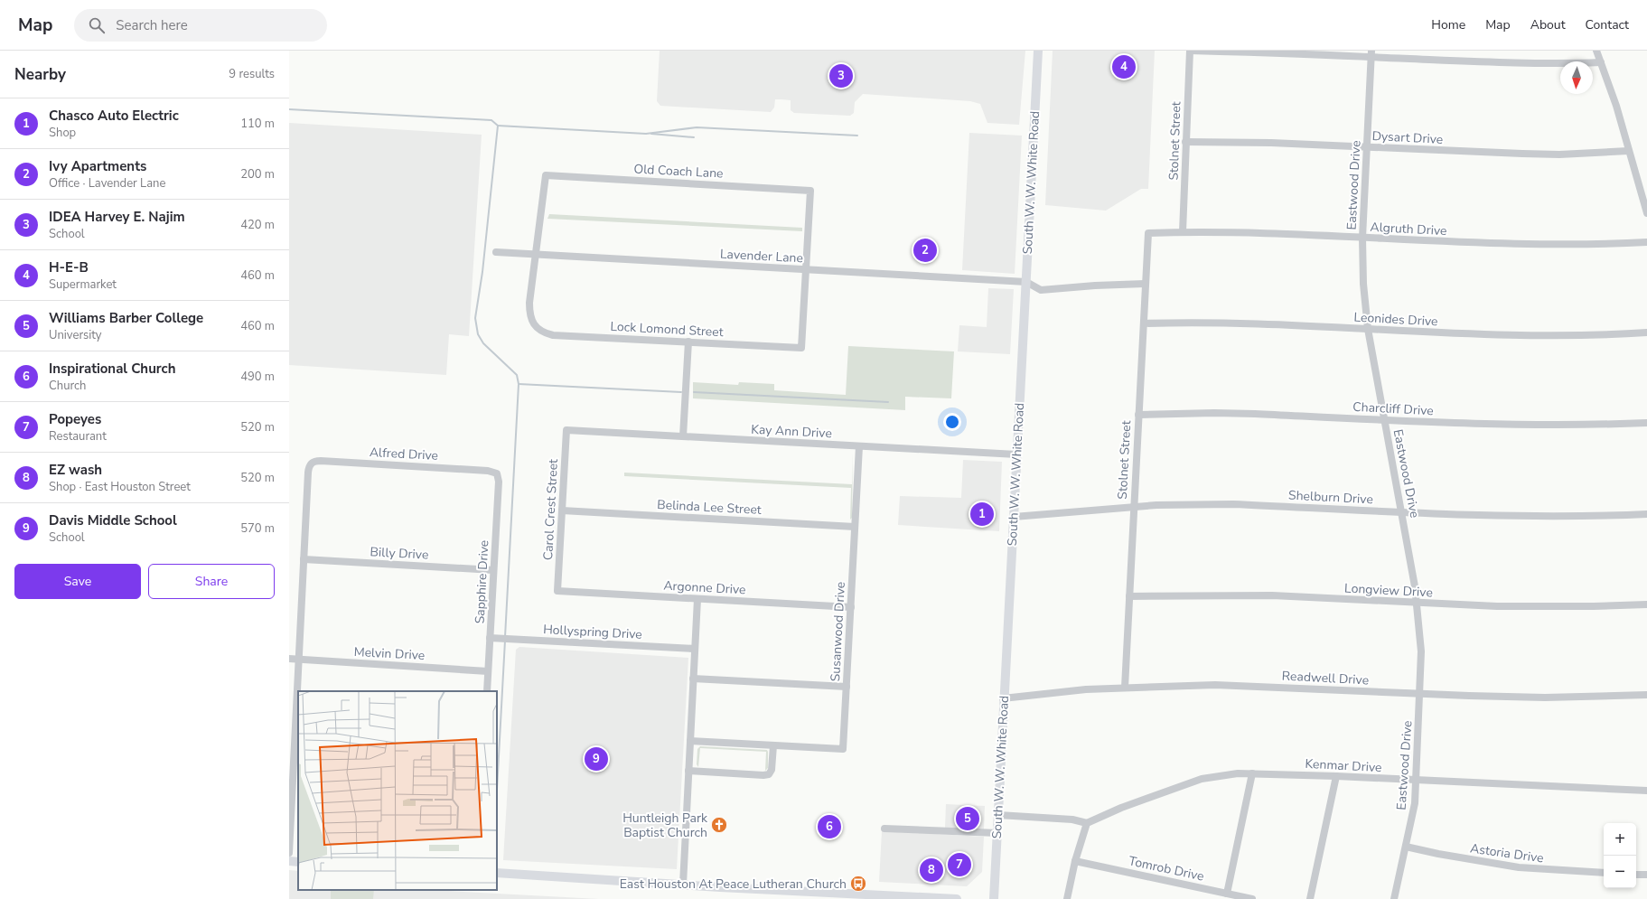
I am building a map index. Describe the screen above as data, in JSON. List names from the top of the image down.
{
  "streets": {
    "main road": ["South W. W. White Road"],
    "street": [
      "Dysart Drive",
      "Stolnet Street",
      "Old Coach Lane",
      "Eastwood Drive",
      "Algruth Drive",
      "Lavender Lane",
      "Leonides Drive",
      "Lock Lomond Street",
      "Charcliff Drive",
      "Kay Ann Drive",
      "Alfred Drive",
      "Shelburn Drive",
      "Belinda Lee Street",
      "Carol Crest Street",
      "Billy Drive",
      "Sapphire Drive",
      "Argonne Drive",
      "Longview Drive",
      "Hollyspring Drive",
      "Susanwood Drive",
      "Melvin Drive",
      "Readwell Drive",
      "Kenmar Drive",
      "Astoria Drive",
      "Tomrob Drive"
    ]
  },
  "crossings": [
    ["Dysart Drive", "Stolnet Street"],
    ["Dysart Drive", "Eastwood Drive"],
    ["Stolnet Street", "Algruth Drive"],
    ["Stolnet Street", "Leonides Drive"],
    ["Stolnet Street", "Charcliff Drive"],
    ["Stolnet Street", "Shelburn Drive"],
    ["Stolnet Street", "Longview Drive"],
    ["Stolnet Street", "Readwell Drive"],
    ["Old Coach Lane", "Lavender Lane"],
    ["Old Coach Lane", "Lock Lomond Street"],
    ["South W. W. White Road", "Lavender Lane"],
    ["South W. W. White Road", "Kay Ann Drive"],
    ["South W. W. White Road", "Shelburn Drive"],
    ["South W. W. White Road", "Readwell Drive"],
    ["Eastwood Drive", "Algruth Drive"],
    ["Eastwood Drive", "Leonides Drive"],
    ["Eastwood Drive", "Charcliff Drive"],
    ["Eastwood Drive", "Shelburn Drive"],
    ["Eastwood Drive", "Longview Drive"],
    ["Eastwood Drive", "Readwell Drive"],
    ["Eastwood Drive", "Kenmar Drive"],
    ["Eastwood Drive", "Astoria Drive"],
    ["Lavender Lane", "Lock Lomond Street"],
    ["Kay Ann Drive", "Carol Crest Street"],
    ["Kay Ann Drive", "Susanwood Drive"],
    ["Alfred Drive", "Billy Drive"],
    ["Alfred Drive", "Sapphire Drive"],
    ["Belinda Lee Street", "Carol Crest Street"],
    ["Belinda Lee Street", "Susanwood Drive"],
    ["Carol Crest Street", "Argonne Drive"],
    ["Billy Drive", "Sapphire Drive"],
    ["Sapphire Drive", "Hollyspring Drive"],
    ["Sapphire Drive", "Melvin Drive"],
    ["Argonne Drive", "Susanwood Drive"]
  ],
  "places": {
    "church": ["Huntleigh Park Baptist Church"],
    "bus stop": ["East Houston At Peace Lutheran Church"]
  },
  "north": "bottom",
  "page": {
    "header": "Map",
    "search": "Search here",
    "nav": [
      "Home",
      "Map",
      "About",
      "Contact"
    ],
    "heading": ["Nearby", "9 results"],
    "pins": [
      "4",
      "3",
      "2",
      "1",
      "9",
      "5",
      "6",
      "7",
      "8"
    ],
    "list": [
      {
        "mark": "1",
        "name": "Chasco Auto Electric",
        "note": "Shop",
        "value": "110 m"
      },
      {
        "mark": "2",
        "name": "Ivy Apartments",
        "note": "Office · Lavender Lane",
        "value": "200 m"
      },
      {
        "mark": "3",
        "name": "IDEA Harvey E. Najim",
        "note": "School",
        "value": "420 m"
      },
      {
        "mark": "4",
        "name": "H-E-B",
        "note": "Supermarket",
        "value": "460 m"
      },
      {
        "mark": "5",
        "name": "Williams Barber College",
        "note": "University",
        "value": "460 m"
      },
      {
        "mark": "6",
        "name": "Inspirational Church",
        "note": "Church",
        "value": "490 m"
      },
      {
        "mark": "7",
        "name": "Popeyes",
        "note": "Restaurant",
        "value": "520 m"
      },
      {
        "mark": "8",
        "name": "EZ wash",
        "note": "Shop · East Houston Street",
        "value": "520 m"
      },
      {
        "mark": "9",
        "name": "Davis Middle School",
        "note": "School",
        "value": "570 m"
      }
    ],
    "buttons": ["Save", "Share"],
    "map_buttons": ["+", "−"]
  }
}
